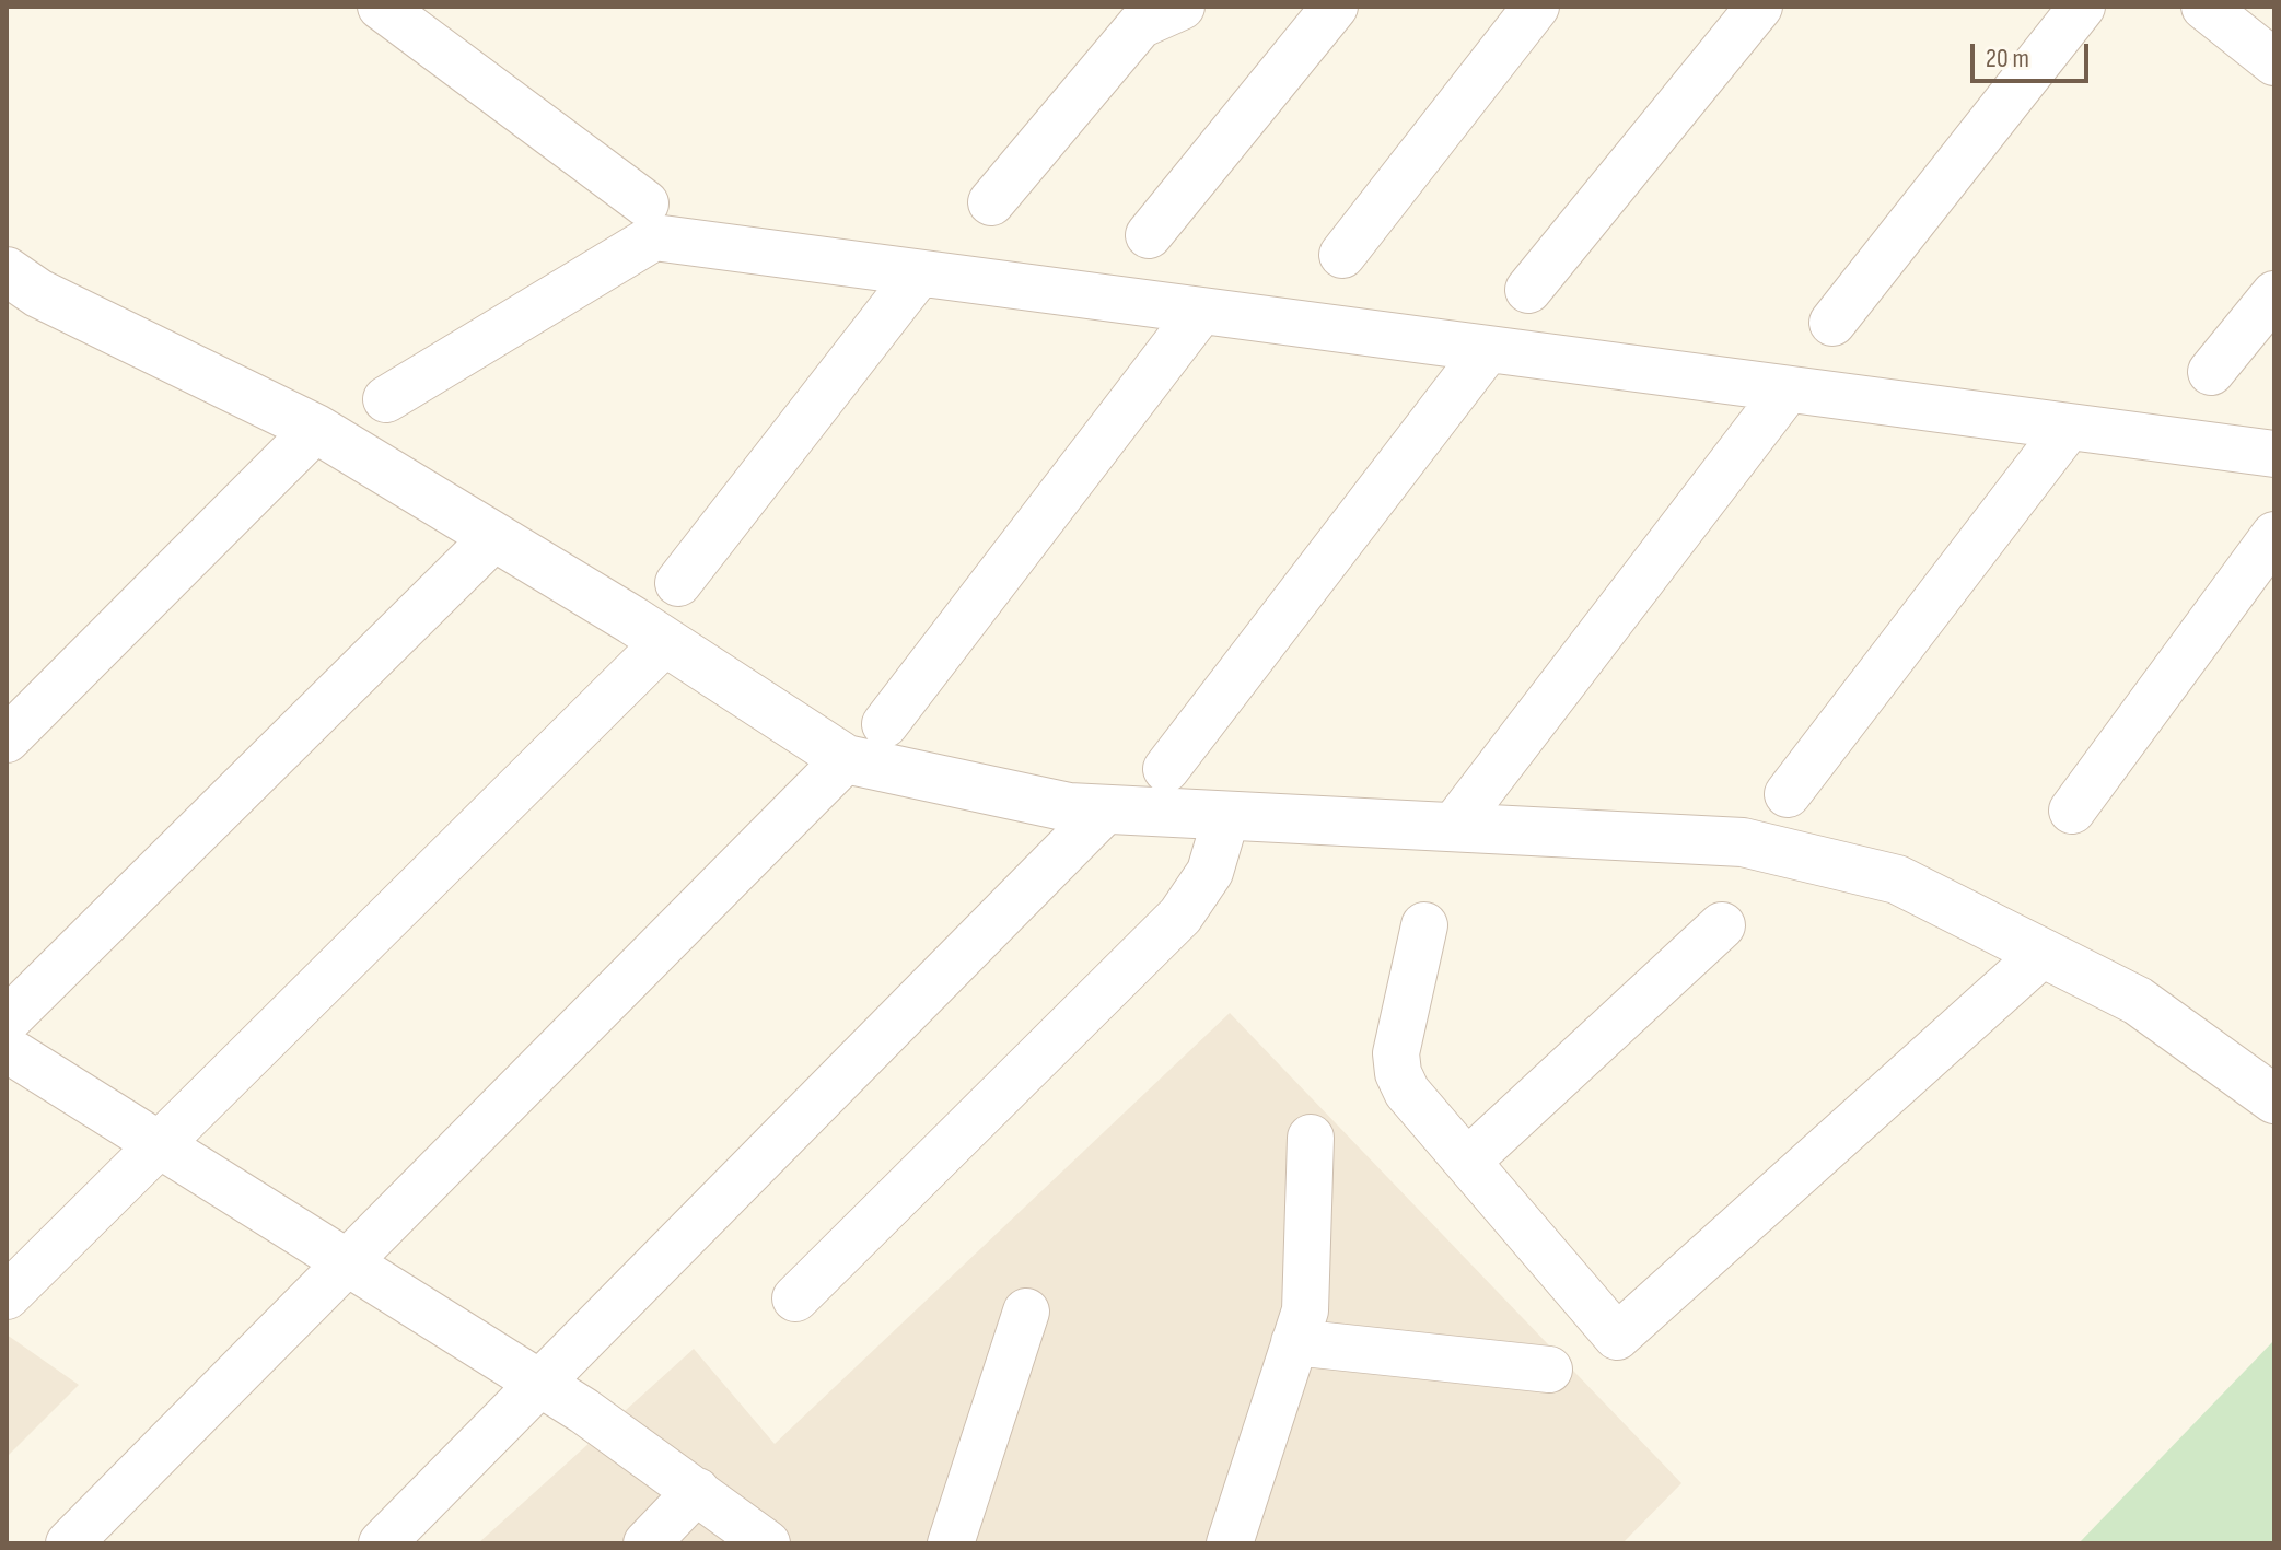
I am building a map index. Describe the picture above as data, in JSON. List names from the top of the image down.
{
  "scale_bar": "20 m"
}
